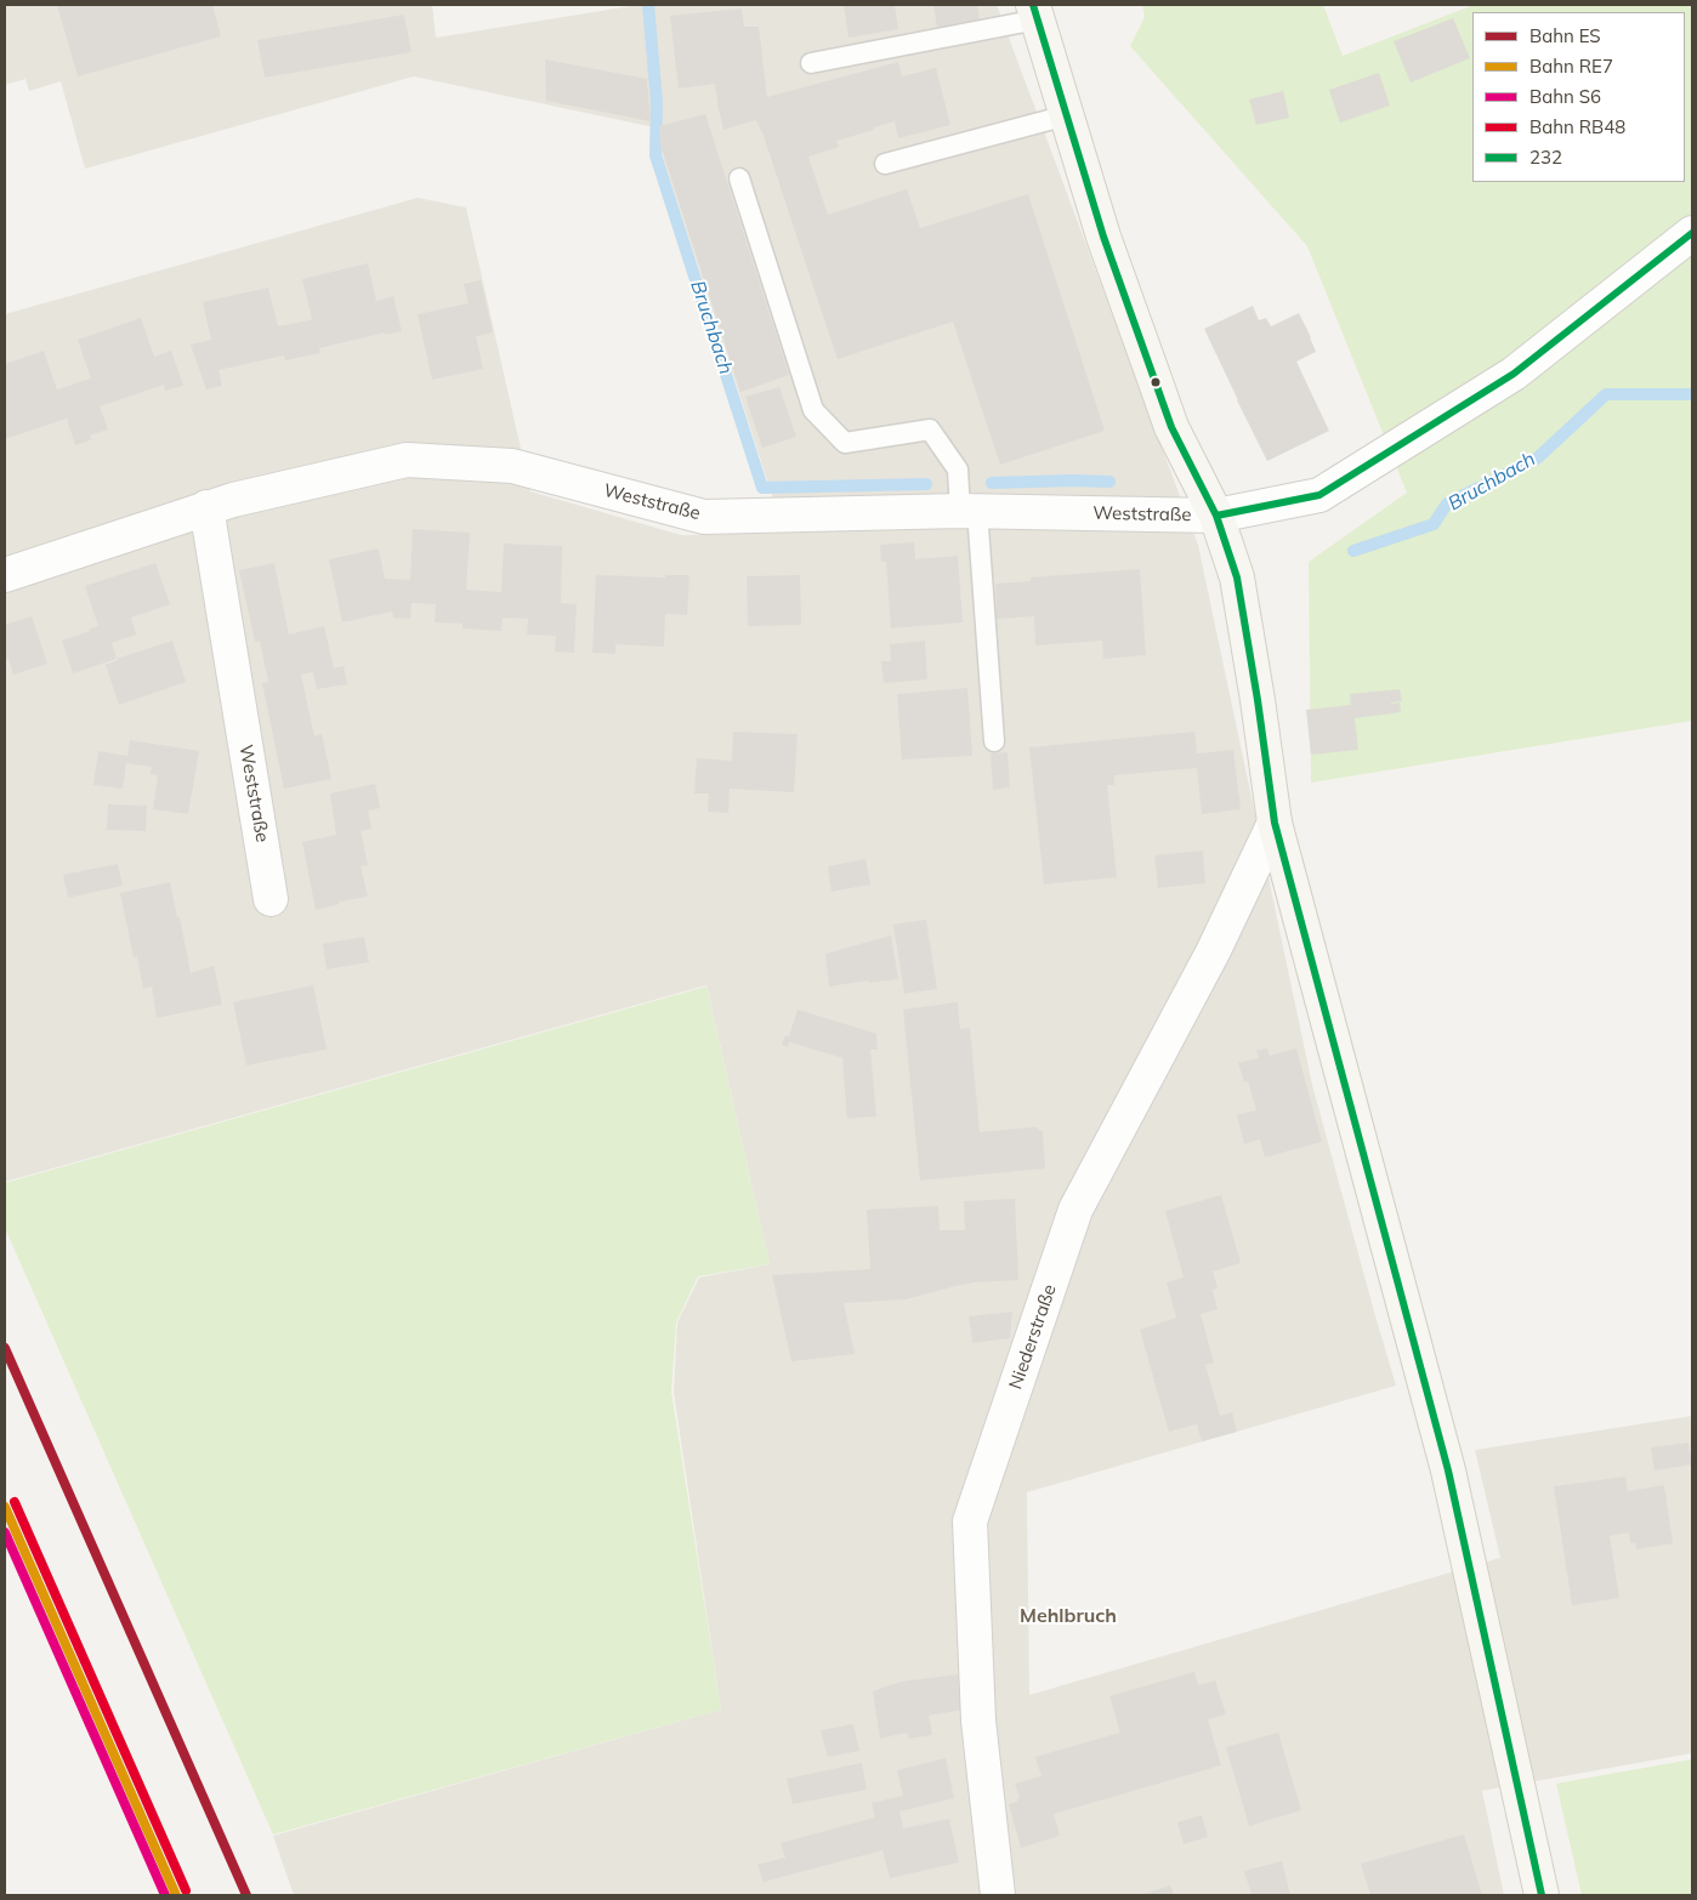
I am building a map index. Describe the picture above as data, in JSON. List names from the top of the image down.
{
  "streets": {
    "street": ["Weststraße", "Niederstraße"]
  },
  "districts": ["Mehlbruch"],
  "water": ["Bruchbach"],
  "lines": [
    "transit line 232",
    "rail line ES",
    "rail line RB48",
    "rail line RE7",
    "rail line S6"
  ],
  "legend": [
    "Bahn ES",
    "Bahn RE7",
    "Bahn S6",
    "Bahn RB48",
    "232"
  ]
}
